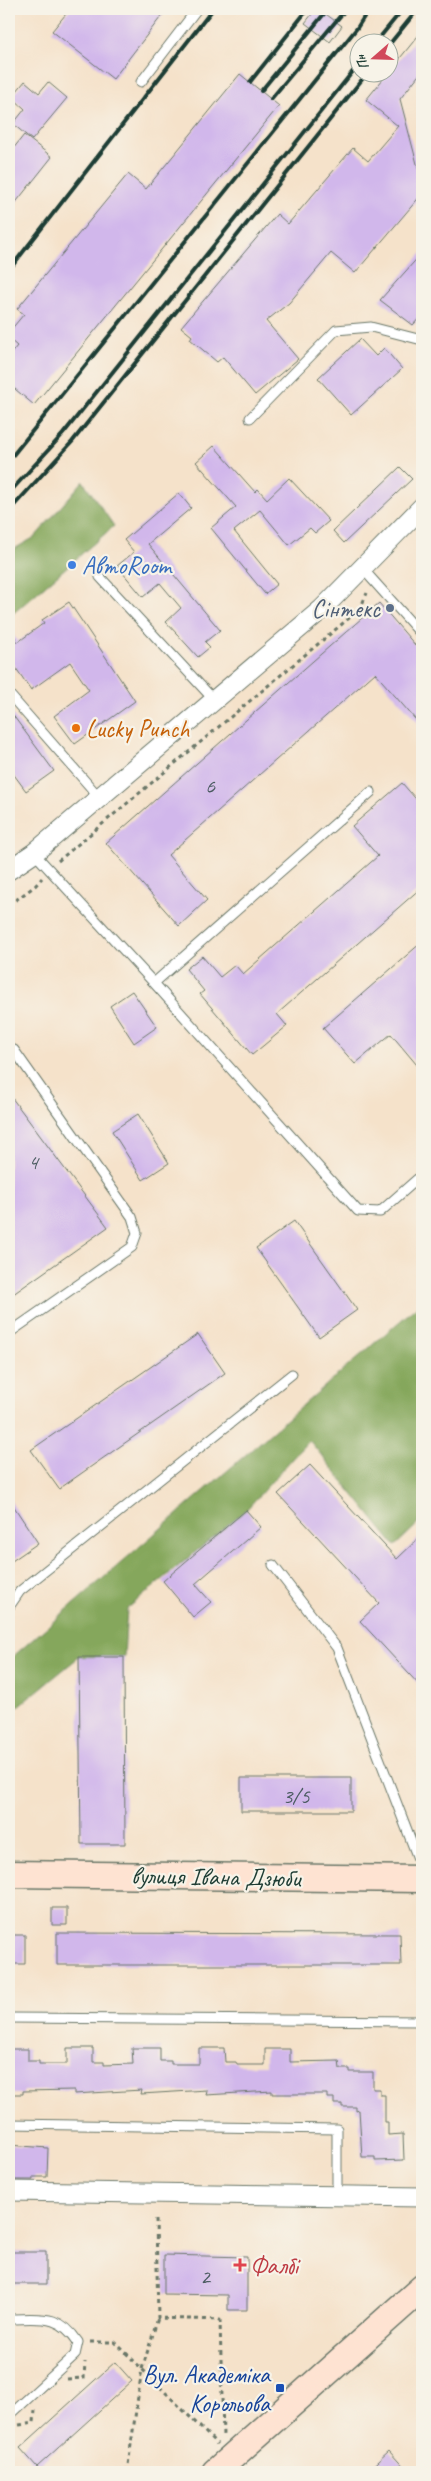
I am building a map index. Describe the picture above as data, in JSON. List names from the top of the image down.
{
  "streets": {
    "main road": ["вулиця Івана Дзюби"]
  },
  "places": {
    "other": ["АвтоRoom", "Сінтекс", "Lucky Punch"],
    "health": ["Фалбі"],
    "transit": ["Вул. Академіка Корольова"]
  },
  "house_numbers": [
    "6",
    "4",
    "3/5",
    "2"
  ],
  "north": "left"
}
